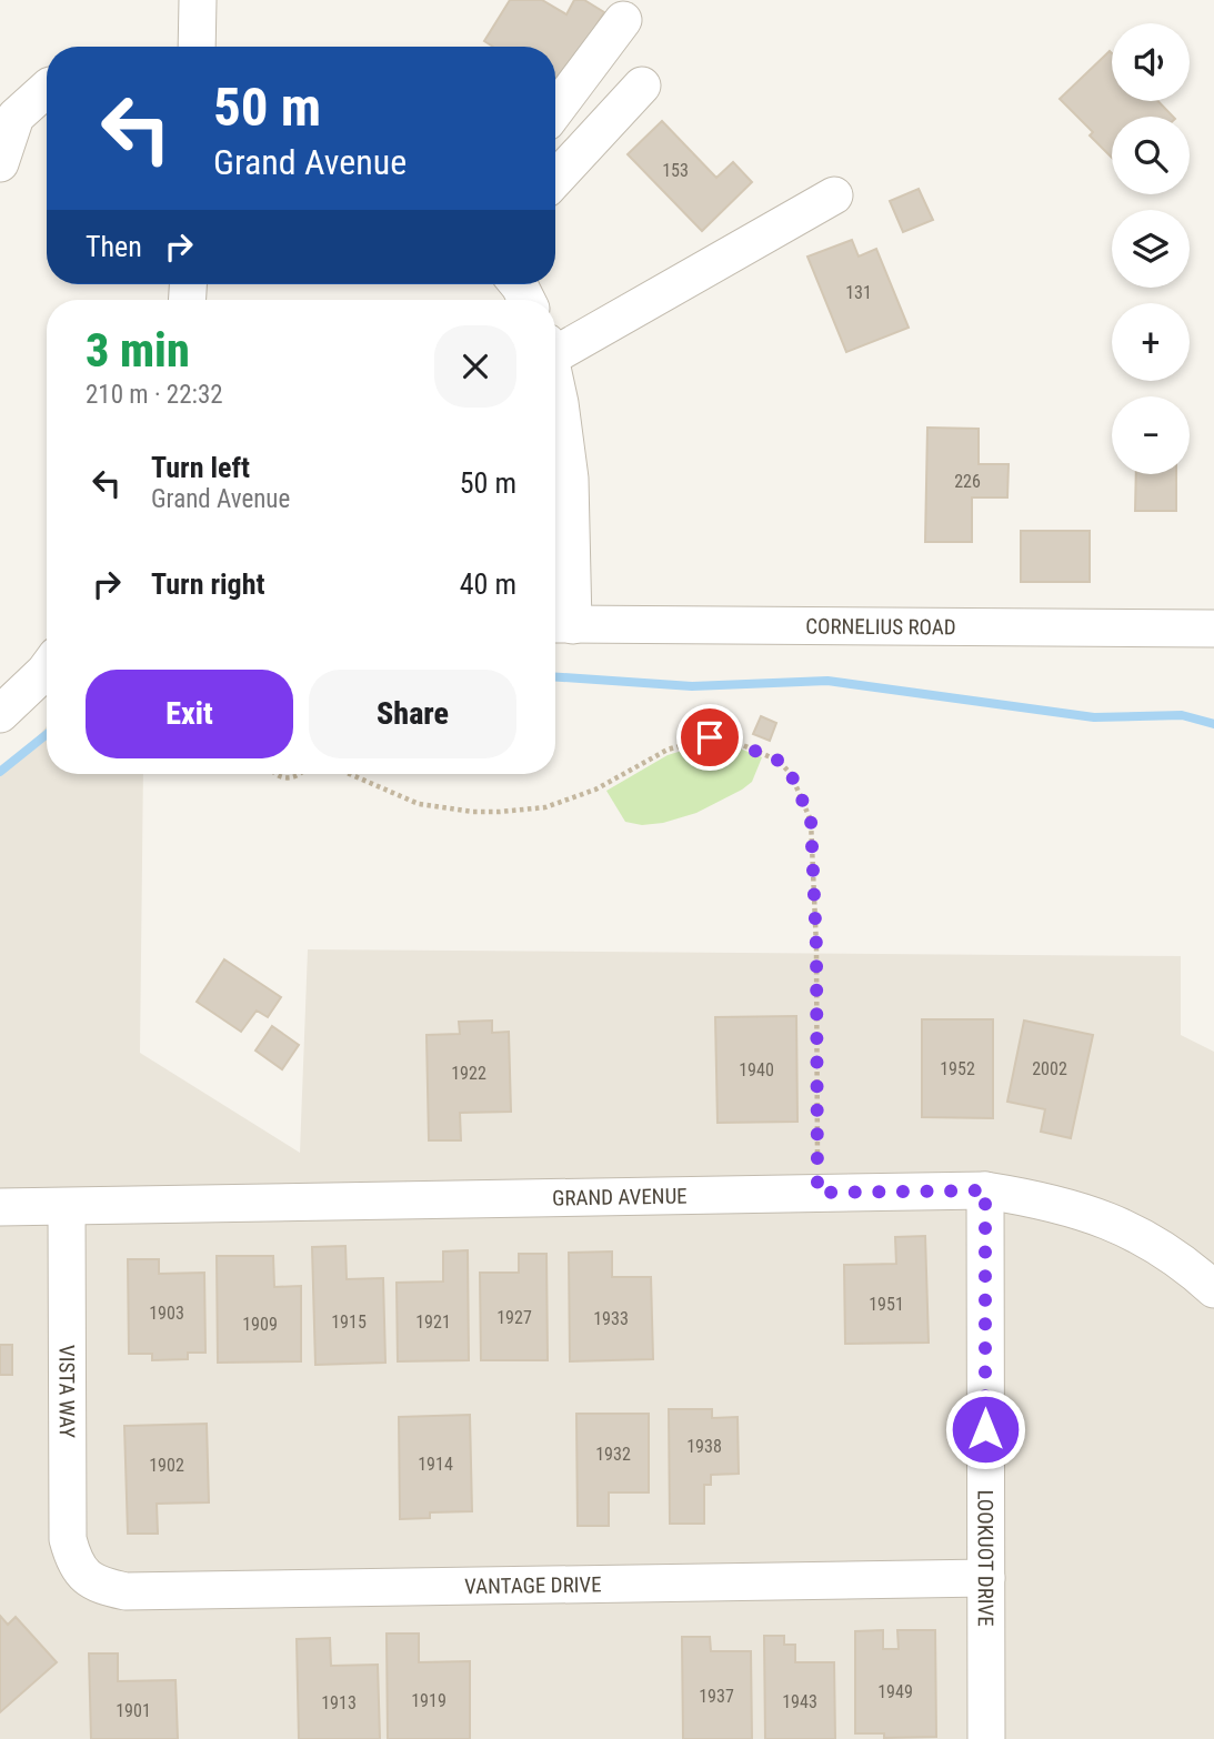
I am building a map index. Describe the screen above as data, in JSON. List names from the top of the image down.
{
  "streets": {
    "street": [
      "CORNELIUS ROAD",
      "GRAND AVENUE",
      "VISTA WAY",
      "LOOKUOT DRIVE",
      "VANTAGE DRIVE"
    ]
  },
  "crossings": [
    ["GRAND AVENUE", "VISTA WAY"],
    ["GRAND AVENUE", "LOOKUOT DRIVE"],
    ["VISTA WAY", "VANTAGE DRIVE"],
    ["LOOKUOT DRIVE", "VANTAGE DRIVE"]
  ],
  "house_numbers": [
    "153",
    "131",
    "226",
    "1952",
    "2002",
    "1940",
    "1922",
    "1951",
    "1903",
    "1927",
    "1933",
    "1915",
    "1921",
    "1909",
    "1938",
    "1932",
    "1914",
    "1902",
    "1949",
    "1937",
    "1919",
    "1943",
    "1913",
    "1901"
  ],
  "page": {
    "map_buttons": ["+", "−"],
    "turn": ["50 m", "Grand Avenue"],
    "then": "Then",
    "heading": ["3 min", "210 m · 22:32"],
    "list": [
      {
        "name": "Turn left",
        "note": "Grand Avenue",
        "value": "50 m"
      },
      {
        "name": "Turn right",
        "value": "40 m"
      }
    ],
    "buttons": ["Exit", "Share"]
  }
}
